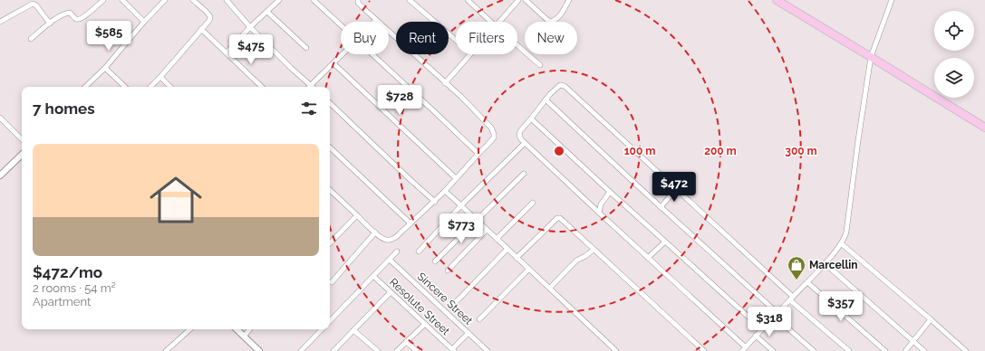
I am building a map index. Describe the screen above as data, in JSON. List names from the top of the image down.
{
  "streets": {
    "street": ["Sincere Street", "Resolute Street"]
  },
  "places": {
    "shop": ["Marcellin"]
  },
  "page": {
    "price": [
      "$585",
      "$475",
      "$728",
      "$472",
      "$773",
      "$357",
      "$318"
    ],
    "chip": [
      "Buy",
      "Rent",
      "Filters",
      "New"
    ],
    "heading": "7 homes",
    "list": [
      {
        "name": "$472/mo",
        "note": "2 rooms · 54 m² · Apartment"
      }
    ]
  },
  "rings": ["100 m", "200 m", "300 m"]
}
